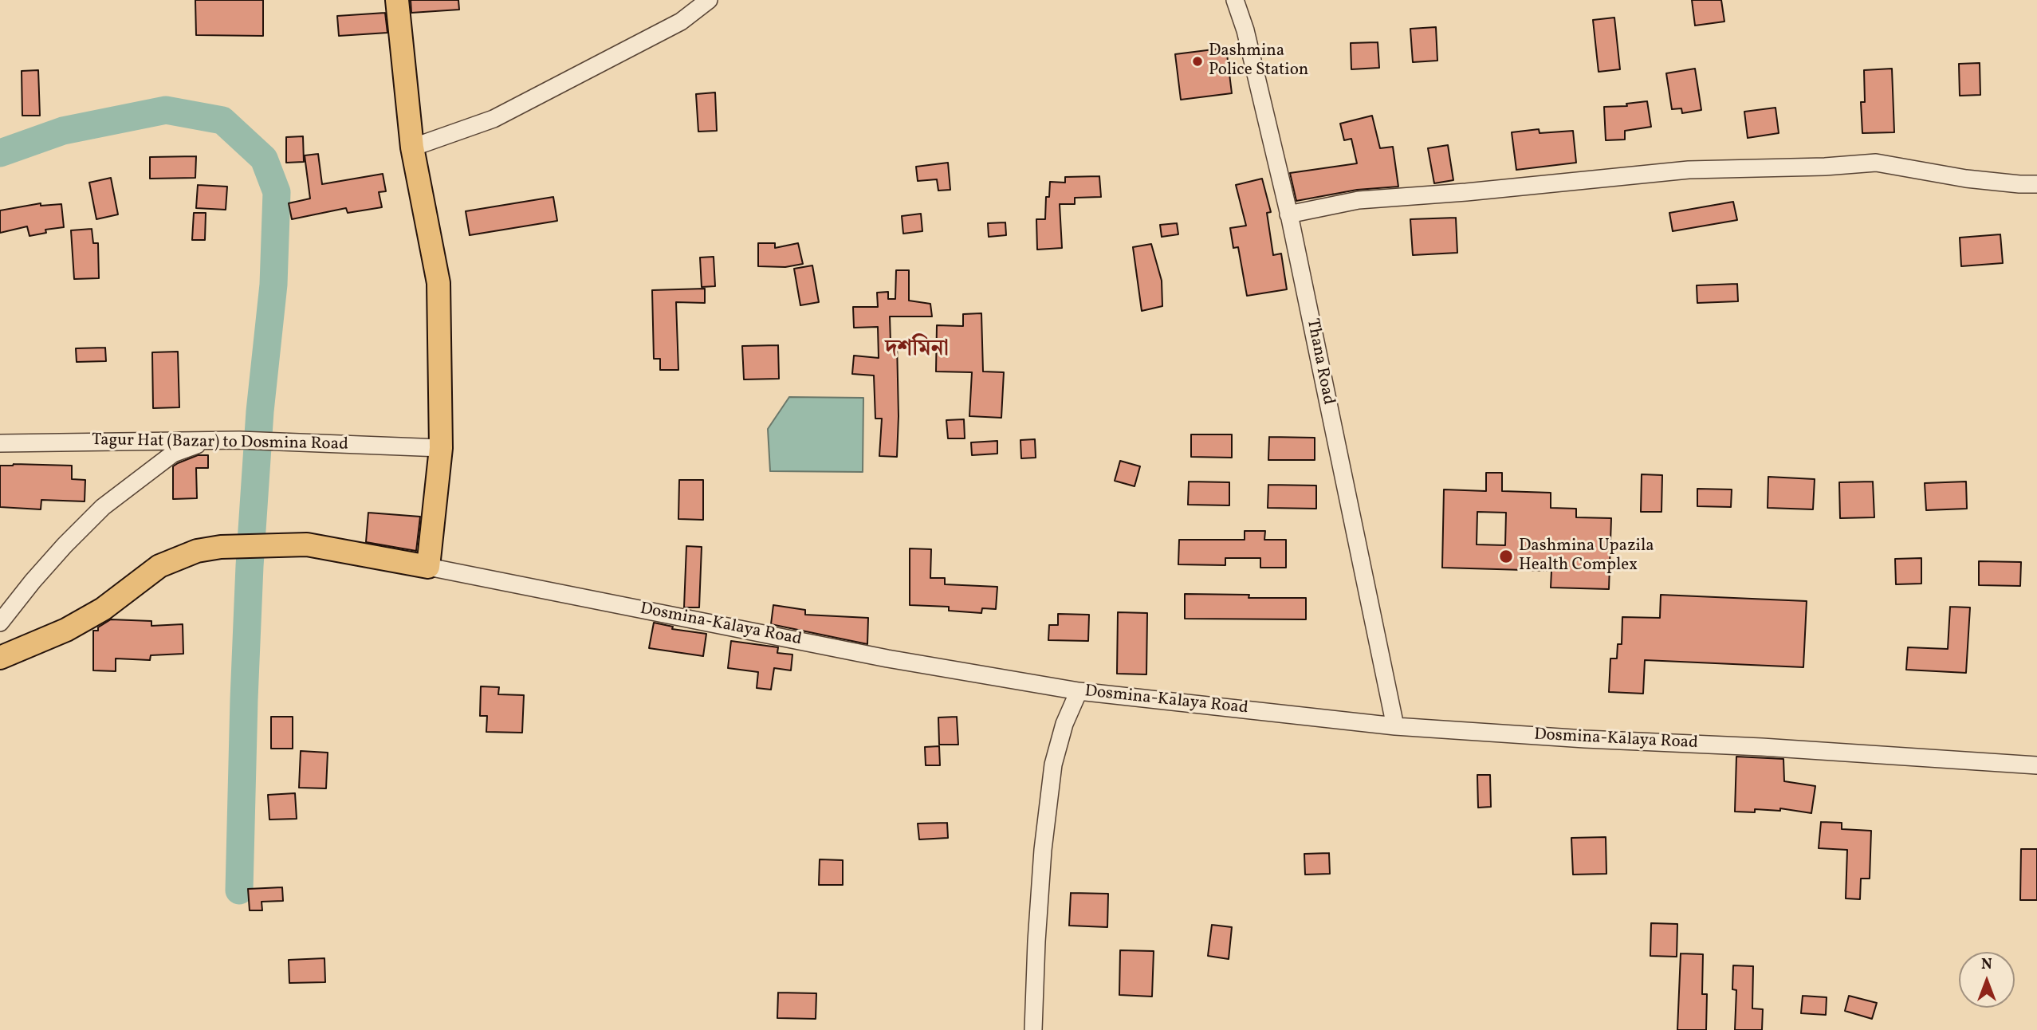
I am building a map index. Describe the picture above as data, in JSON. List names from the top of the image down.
{
  "streets": {
    "main road": ["Dosmina-Kalaya Road"],
    "street": ["Thana Road", "Tagur Hat (Bazar) to Dosmina Road"]
  },
  "crossings": [
    ["Thana Road", "Dosmina-Kalaya Road"]
  ],
  "districts": ["দশমিনা"],
  "places": ["Dashmina Police Station", "Dashmina Upazila Health Complex"],
  "north": "top"
}
